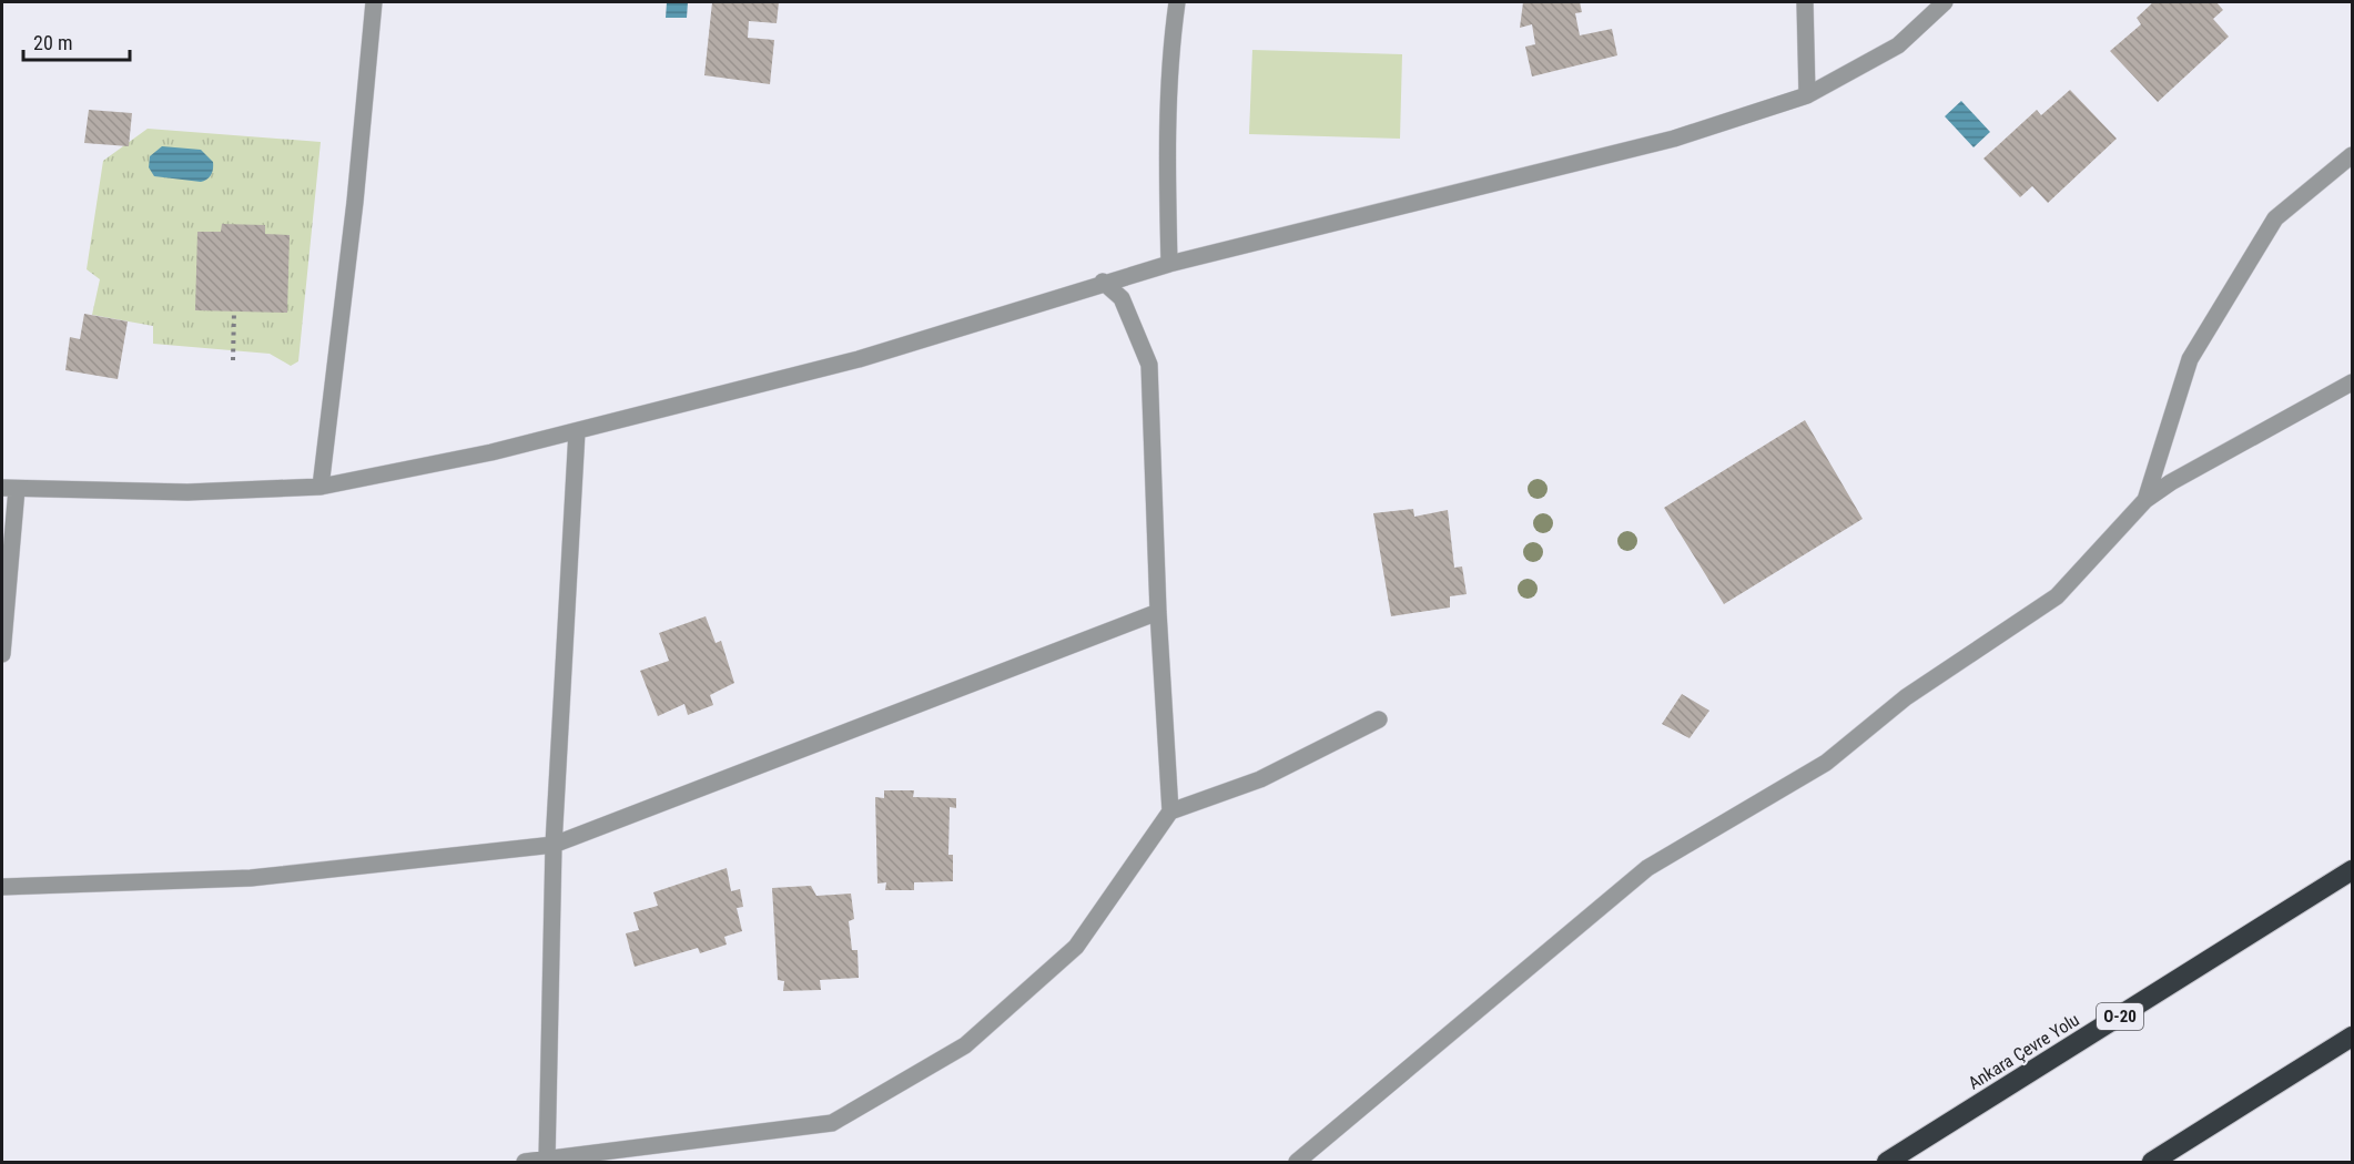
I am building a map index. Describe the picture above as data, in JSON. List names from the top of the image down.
{
  "streets": {
    "highway": ["O-20", "Ankara Çevre Yolu"]
  },
  "scale_bar": "20 m"
}
